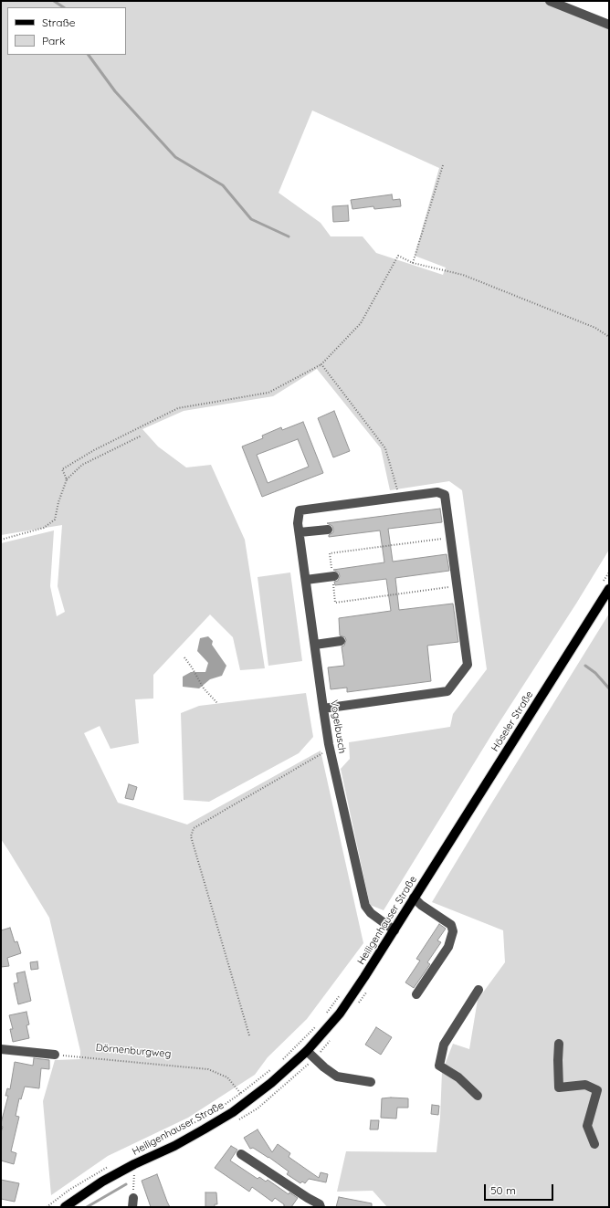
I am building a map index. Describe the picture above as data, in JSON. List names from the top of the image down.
{
  "streets": {
    "main road": ["Höseler Straße", "Heiligenhauser Straße"],
    "street": ["Vogelbusch"],
    "path": ["Dörnenburgweg"]
  },
  "crossings": [
    ["Höseler Straße", "Heiligenhauser Straße"],
    ["Vogelbusch", "Heiligenhauser Straße"]
  ],
  "legend": ["Straße", "Park"],
  "scale_bar": "50 m"
}
